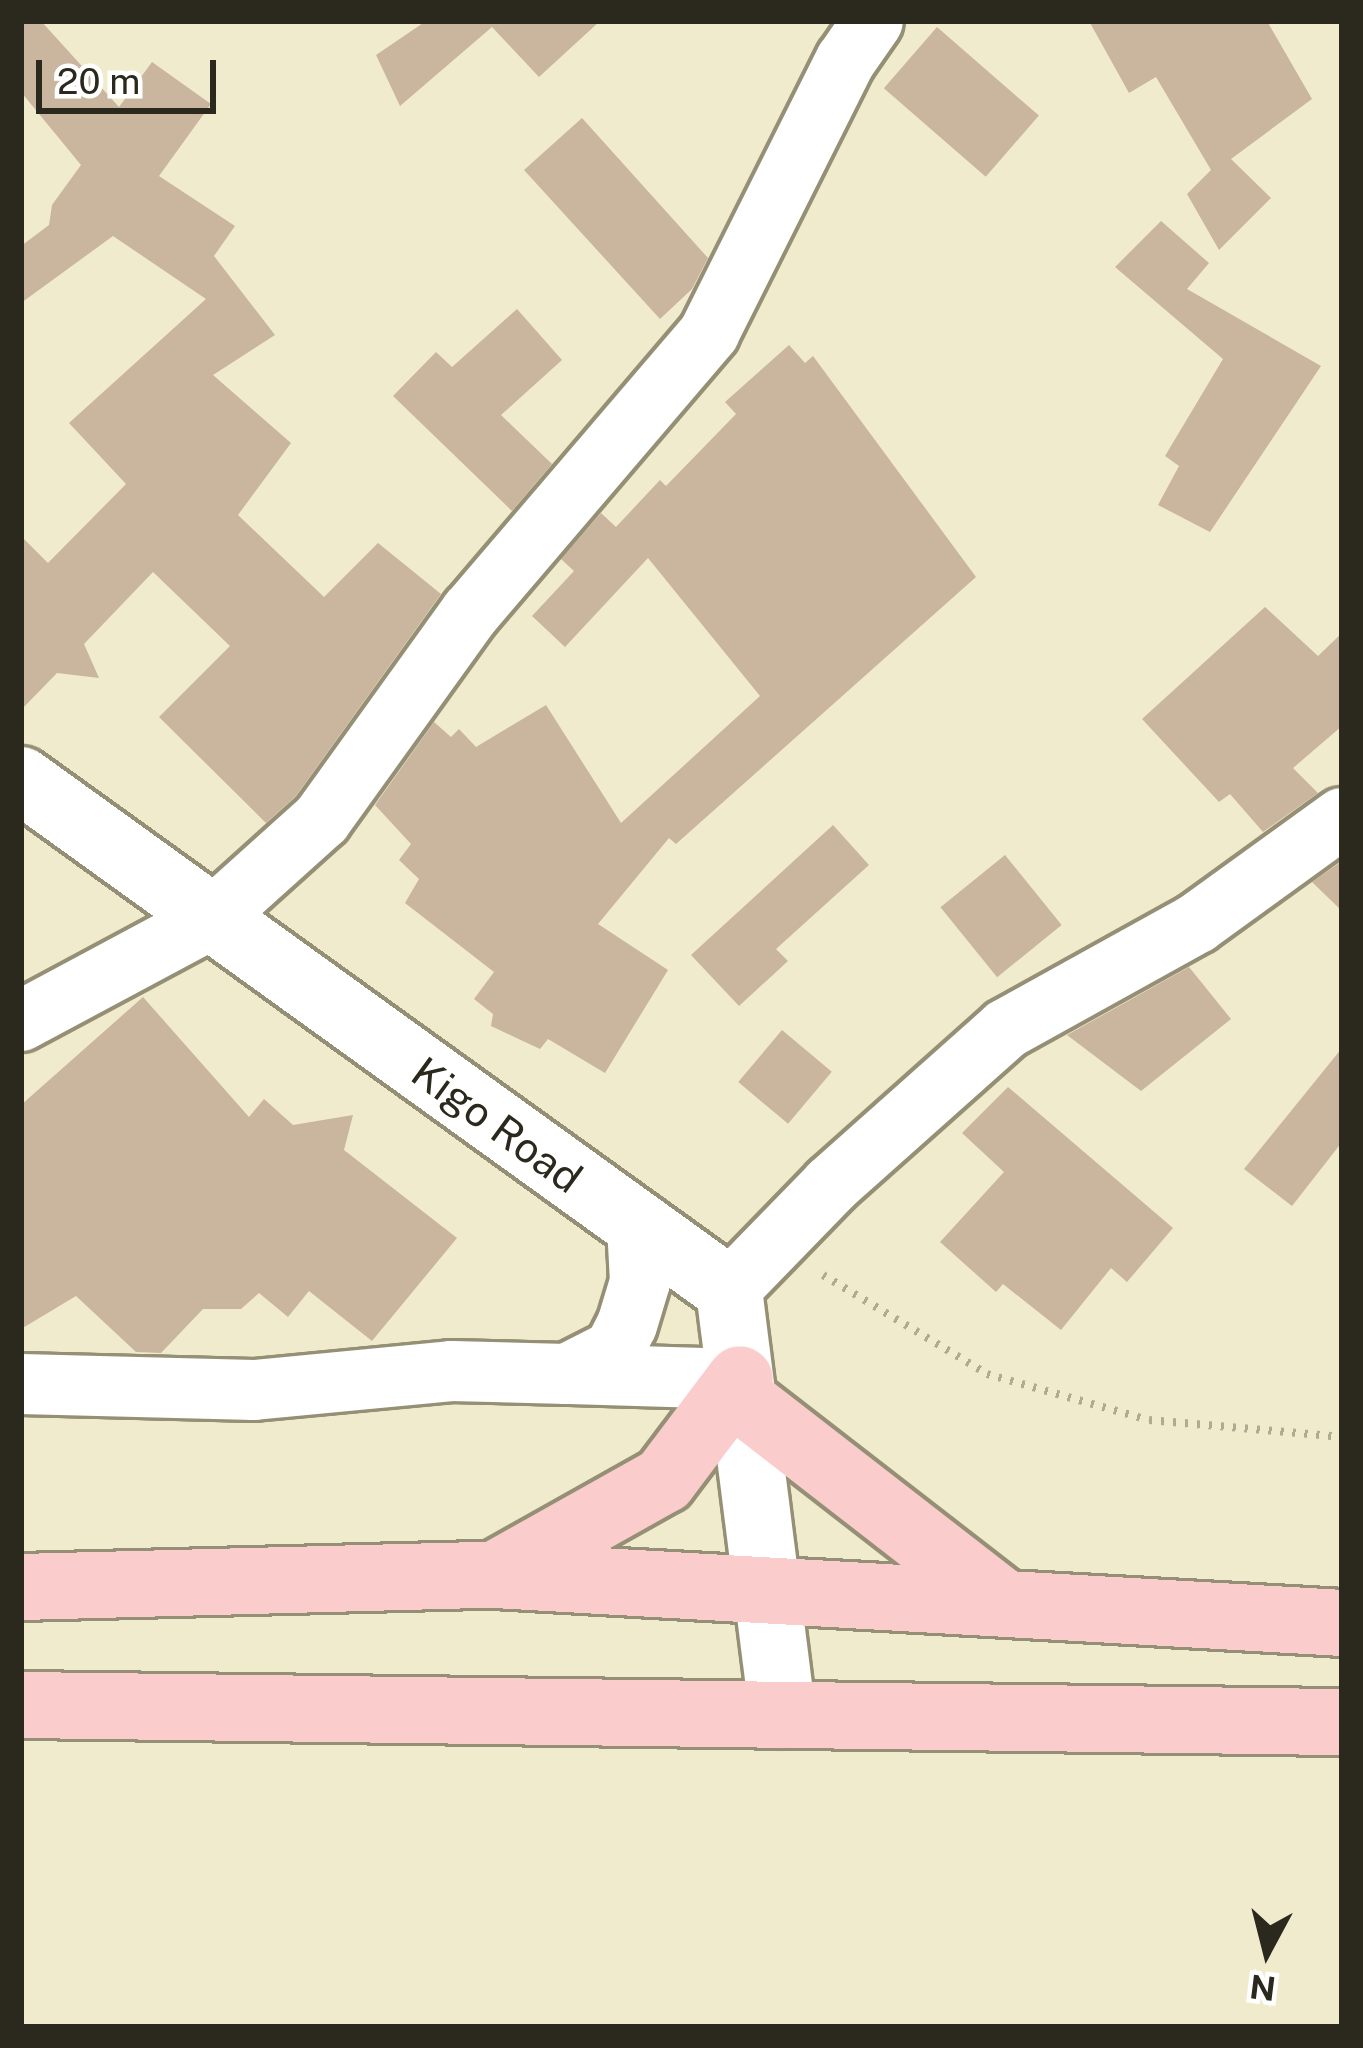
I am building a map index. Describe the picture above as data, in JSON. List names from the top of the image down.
{
  "streets": {
    "street": ["Kigo Road"]
  },
  "scale_bar": "20 m",
  "north": "bottom"
}
